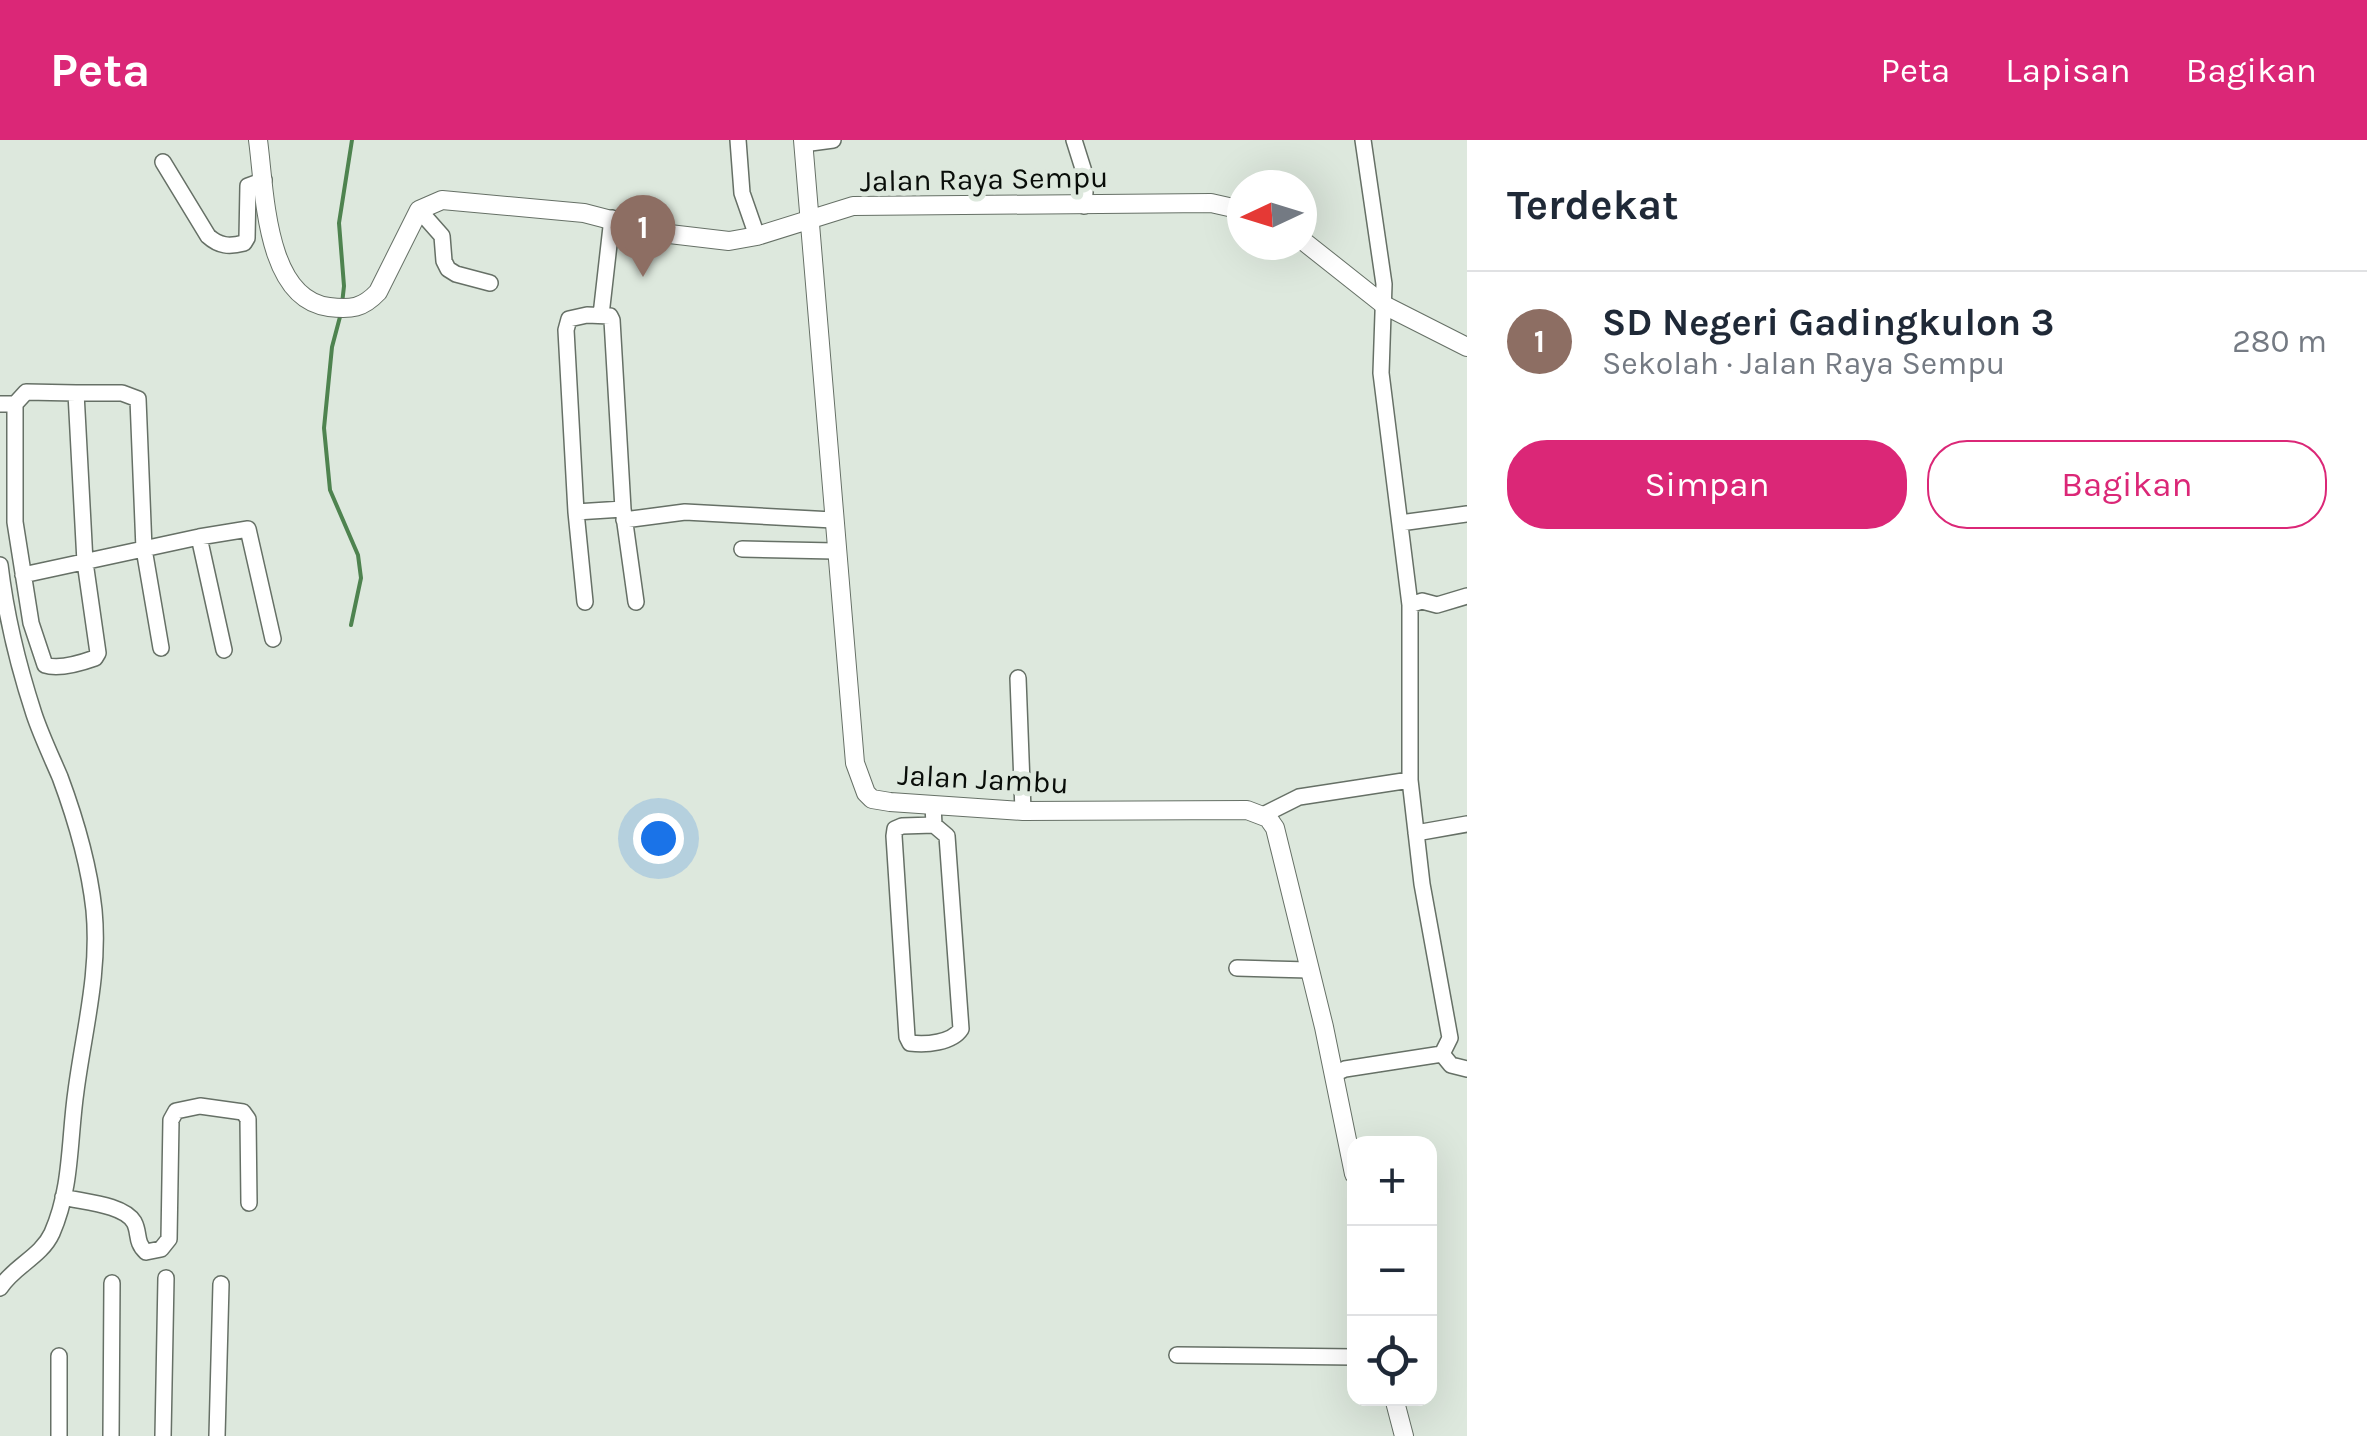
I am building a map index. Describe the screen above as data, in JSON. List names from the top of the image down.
{
  "streets": {
    "street": ["Jalan Raya Sempu", "Jalan Jambu"]
  },
  "crossings": [
    ["Jalan Raya Sempu", "Jalan Jambu"]
  ],
  "north": "left",
  "page": {
    "header": "Peta",
    "nav": ["Peta", "Lapisan", "Bagikan"],
    "heading": "Terdekat",
    "pins": "1",
    "list": [
      {
        "mark": "1",
        "name": "SD Negeri Gadingkulon 3",
        "note": "Sekolah · Jalan Raya Sempu",
        "value": "280 m"
      }
    ],
    "buttons": ["Simpan", "Bagikan"],
    "map_buttons": ["+", "−"]
  }
}
